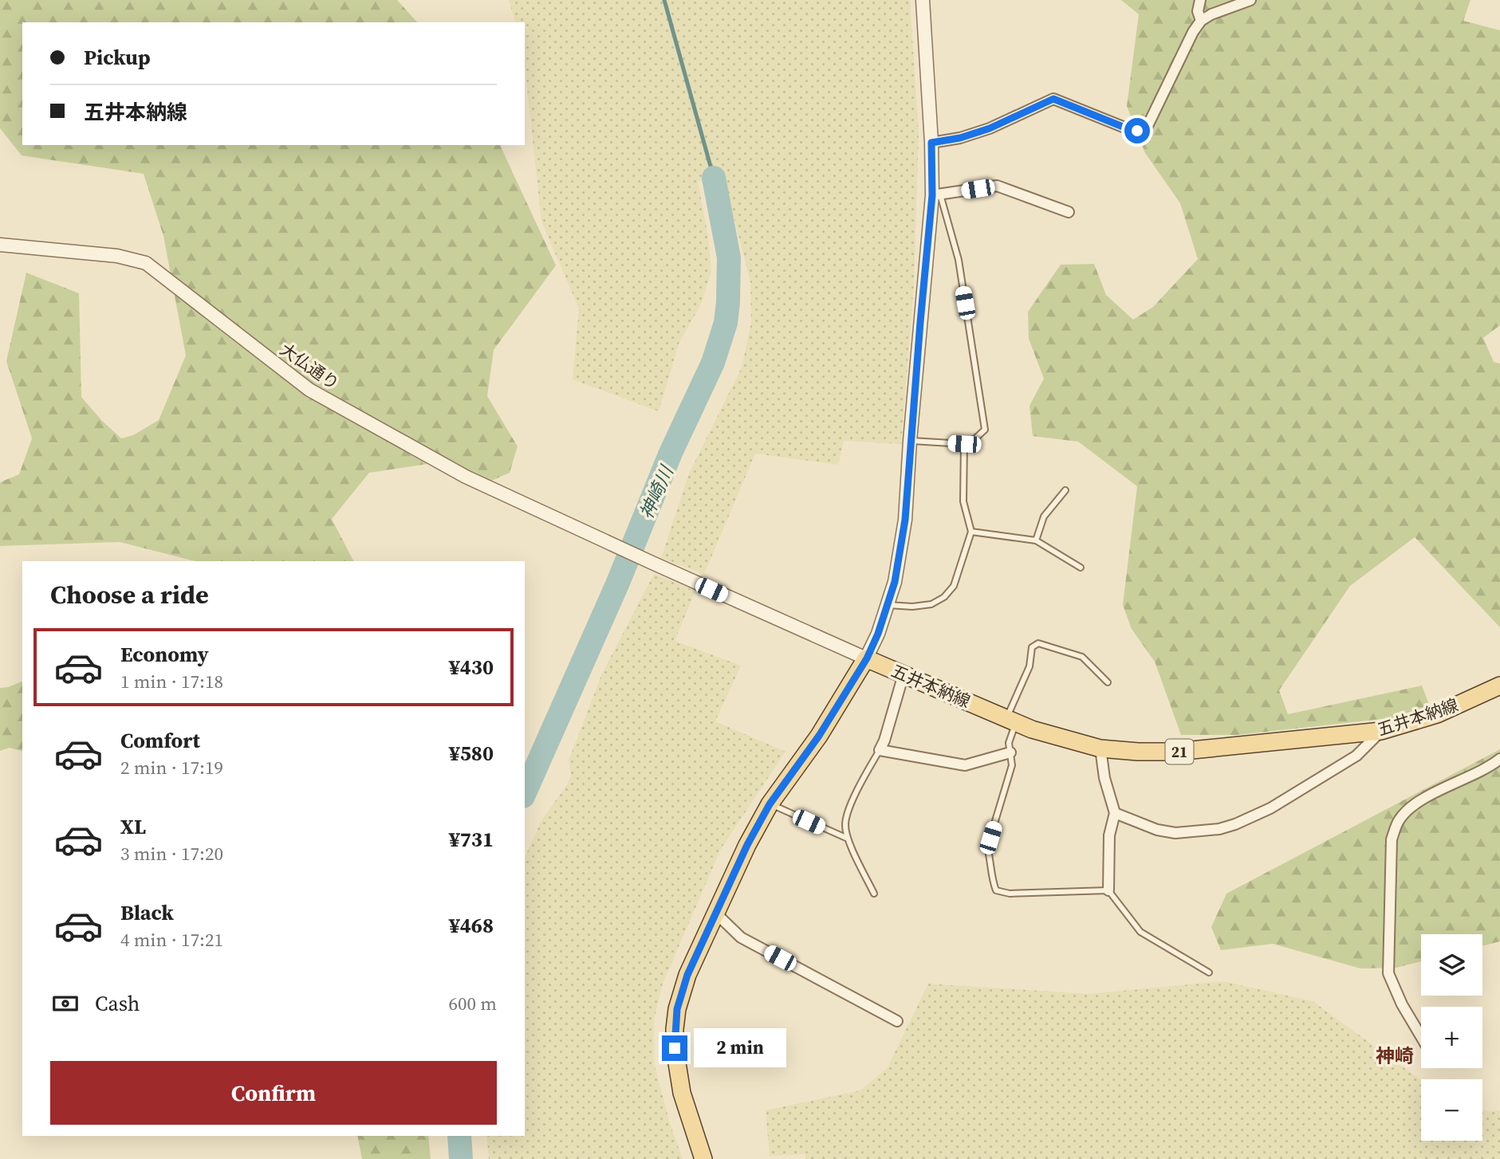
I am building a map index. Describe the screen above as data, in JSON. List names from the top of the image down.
{
  "streets": {
    "main road": ["五井本納線", "21"],
    "street": ["大仏通り"]
  },
  "crossings": [
    ["大仏通り", "五井本納線"]
  ],
  "districts": ["神崎"],
  "water": ["神崎川"],
  "page": {
    "banner": ["Pickup", "五井本納線"],
    "heading": "Choose a ride",
    "list": [
      {
        "name": "Economy",
        "note": "1 min · 17:18",
        "value": "¥430"
      },
      {
        "name": "Comfort",
        "note": "2 min · 17:19",
        "value": "¥580"
      },
      {
        "name": "XL",
        "note": "3 min · 17:20",
        "value": "¥731"
      },
      {
        "name": "Black",
        "note": "4 min · 17:21",
        "value": "¥468"
      }
    ],
    "map_buttons": ["+", "−"],
    "pay": ["Cash", "600 m"],
    "bubble": "2 min",
    "buttons": "Confirm"
  }
}
